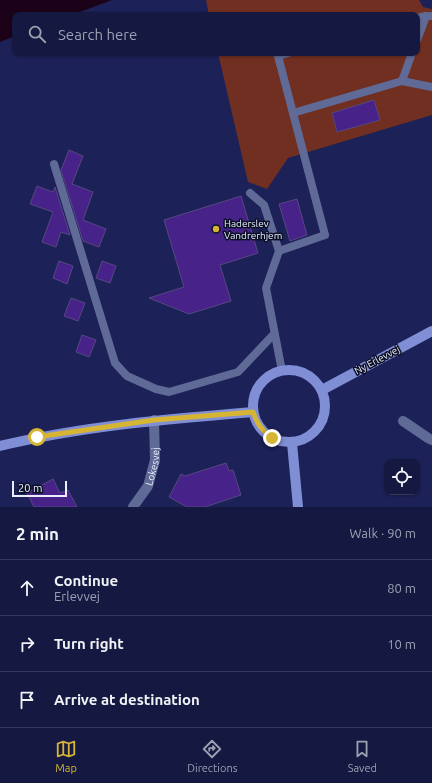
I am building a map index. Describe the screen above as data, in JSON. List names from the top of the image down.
{
  "streets": {
    "street": ["Ny Erlevvej", "Lokesvej"]
  },
  "places": ["Haderslev Vandrerhjem"],
  "scale_bar": "20 m",
  "page": {
    "search": "Search here",
    "scale": "20 m",
    "heading": ["2 min", "Walk · 90 m"],
    "list": [
      ["Continue", "Erlevvej", "80 m"],
      ["Turn right", "10 m"],
      "Arrive at destination"
    ],
    "nav": ["Map", "Directions", "Saved"]
  }
}
